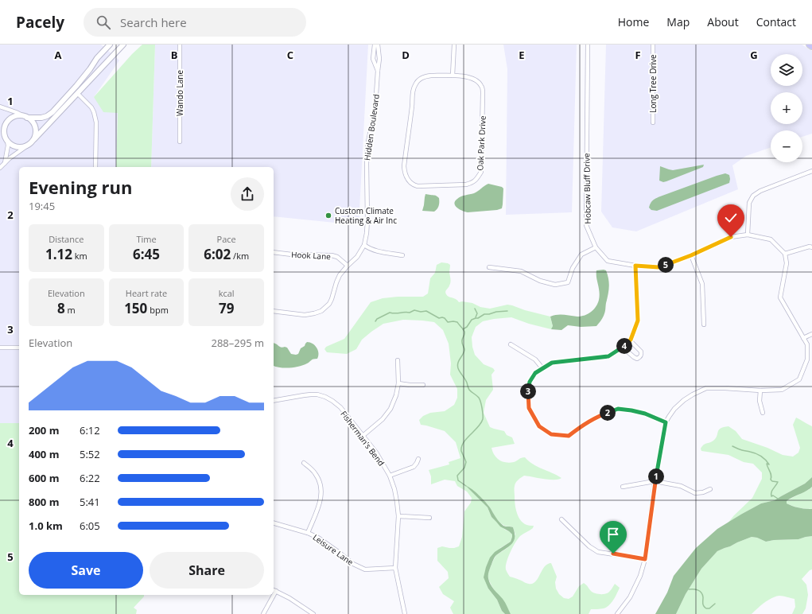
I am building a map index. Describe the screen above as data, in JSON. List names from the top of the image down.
{
  "streets": {
    "street": [
      "Long Tree Drive",
      "Wando Lane",
      "Hidden Boulevard",
      "Oak Park Drive",
      "Hobcaw Bluff Drive",
      "Hook Lane",
      "Fisherman's Bend",
      "Leisure Lane"
    ]
  },
  "crossings": [
    ["Hidden Boulevard", "Hook Lane"],
    ["Fisherman's Bend", "Leisure Lane"]
  ],
  "places": ["Custom Climate Heating & Air Inc"],
  "page": {
    "header": "Pacely",
    "search": "Search here",
    "nav": [
      "Home",
      "Map",
      "About",
      "Contact"
    ],
    "map_buttons": ["+", "−"],
    "heading": ["Evening run", "19:45"],
    "stats": [
      ["Distance", "1.12 km"],
      ["Time", "6:45"],
      ["Pace", "6:02 /km"],
      ["Elevation", "8 m"],
      ["Heart rate", "150 bpm"],
      ["kcal", "79"]
    ],
    "pins": [
      "5",
      "4",
      "3",
      "2",
      "1"
    ],
    "chart": ["Elevation", "288–295 m"],
    "list": [
      {
        "name": "200 m",
        "note": "6:12"
      },
      {
        "name": "400 m",
        "note": "5:52"
      },
      {
        "name": "600 m",
        "note": "6:22"
      },
      {
        "name": "800 m",
        "note": "5:41"
      },
      {
        "name": "1.0 km",
        "note": "6:05"
      }
    ],
    "buttons": ["Save", "Share"]
  },
  "grid": {
    "columns": [
      "A",
      "B",
      "C",
      "D",
      "E",
      "F",
      "G"
    ],
    "rows": [
      "1",
      "2",
      "3",
      "4",
      "5"
    ]
  }
}
